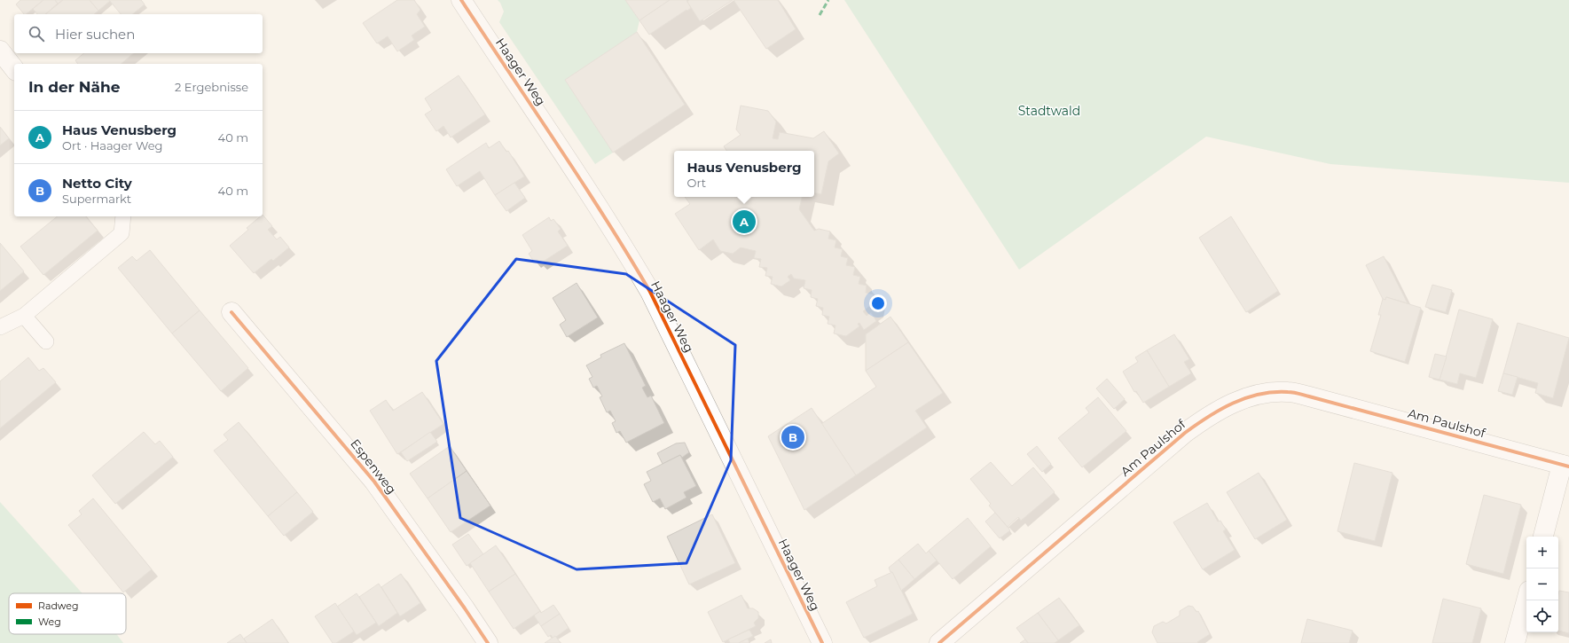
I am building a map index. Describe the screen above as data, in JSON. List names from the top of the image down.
{
  "streets": {
    "street": ["Haager Weg", "Am Paulshof", "Espenweg"]
  },
  "parks": ["Stadtwald"],
  "legend": ["Radweg", "Weg"],
  "page": {
    "search": "Hier suchen",
    "heading": ["In der Nähe", "2 Ergebnisse"],
    "list": [
      {
        "mark": "A",
        "name": "Haus Venusberg",
        "note": "Ort · Haager Weg",
        "value": "40 m"
      },
      {
        "mark": "B",
        "name": "Netto City",
        "note": "Supermarkt",
        "value": "40 m"
      }
    ],
    "popup": ["Haus Venusberg", "Ort"],
    "pins": ["A", "B"],
    "map_buttons": ["+", "−"]
  }
}
